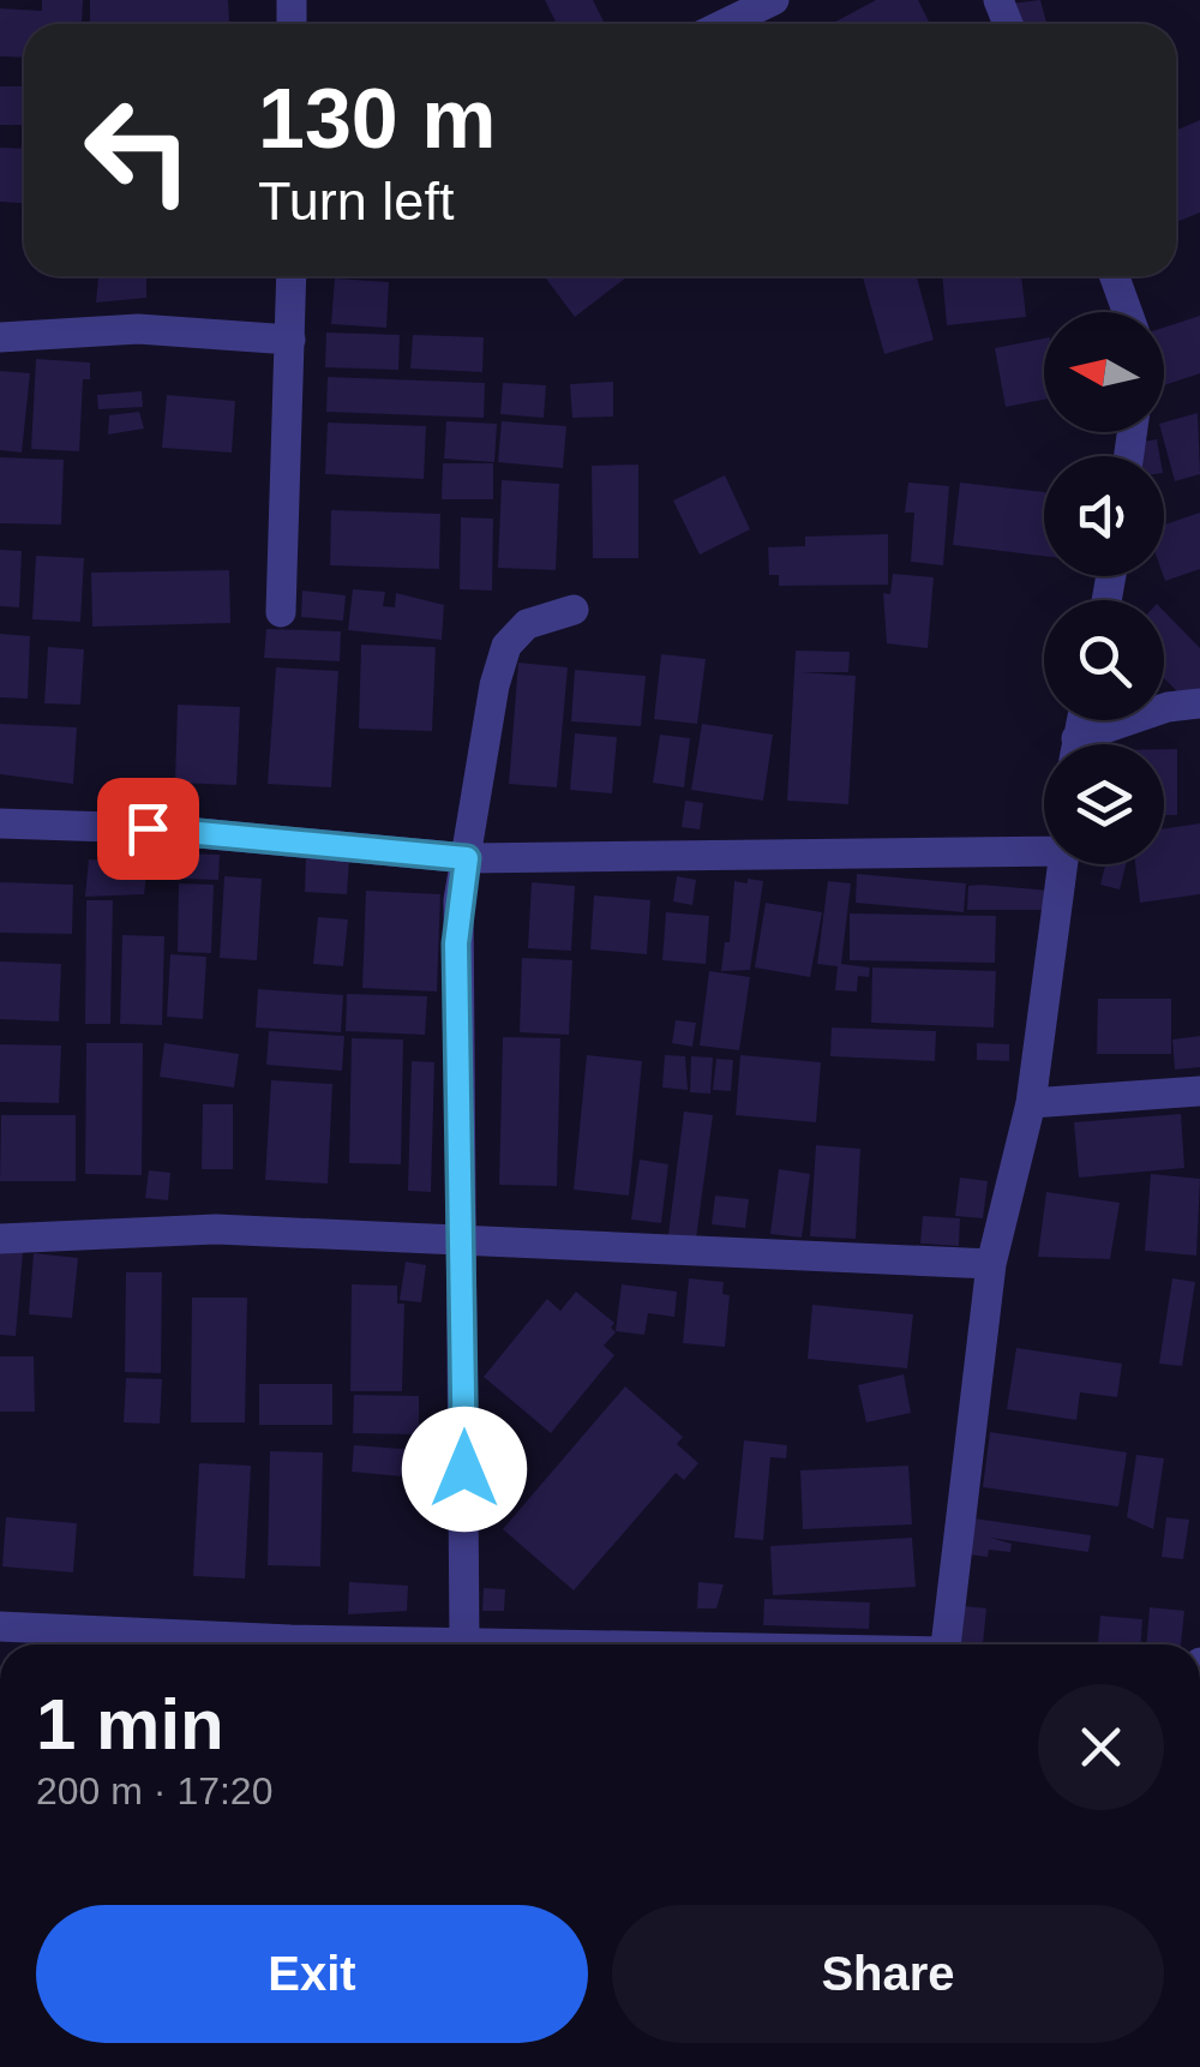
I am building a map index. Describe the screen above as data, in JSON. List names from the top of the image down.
{
  "north": "left",
  "page": {
    "turn": ["130 m", "Turn left"],
    "heading": ["1 min", "200 m · 17:20"],
    "buttons": ["Exit", "Share"]
  }
}
